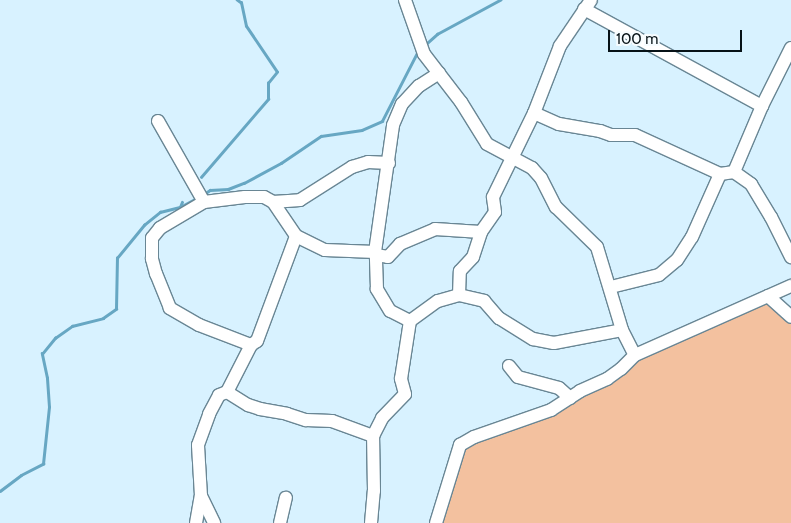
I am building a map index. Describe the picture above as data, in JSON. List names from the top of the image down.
{
  "scale_bar": "100 m"
}
